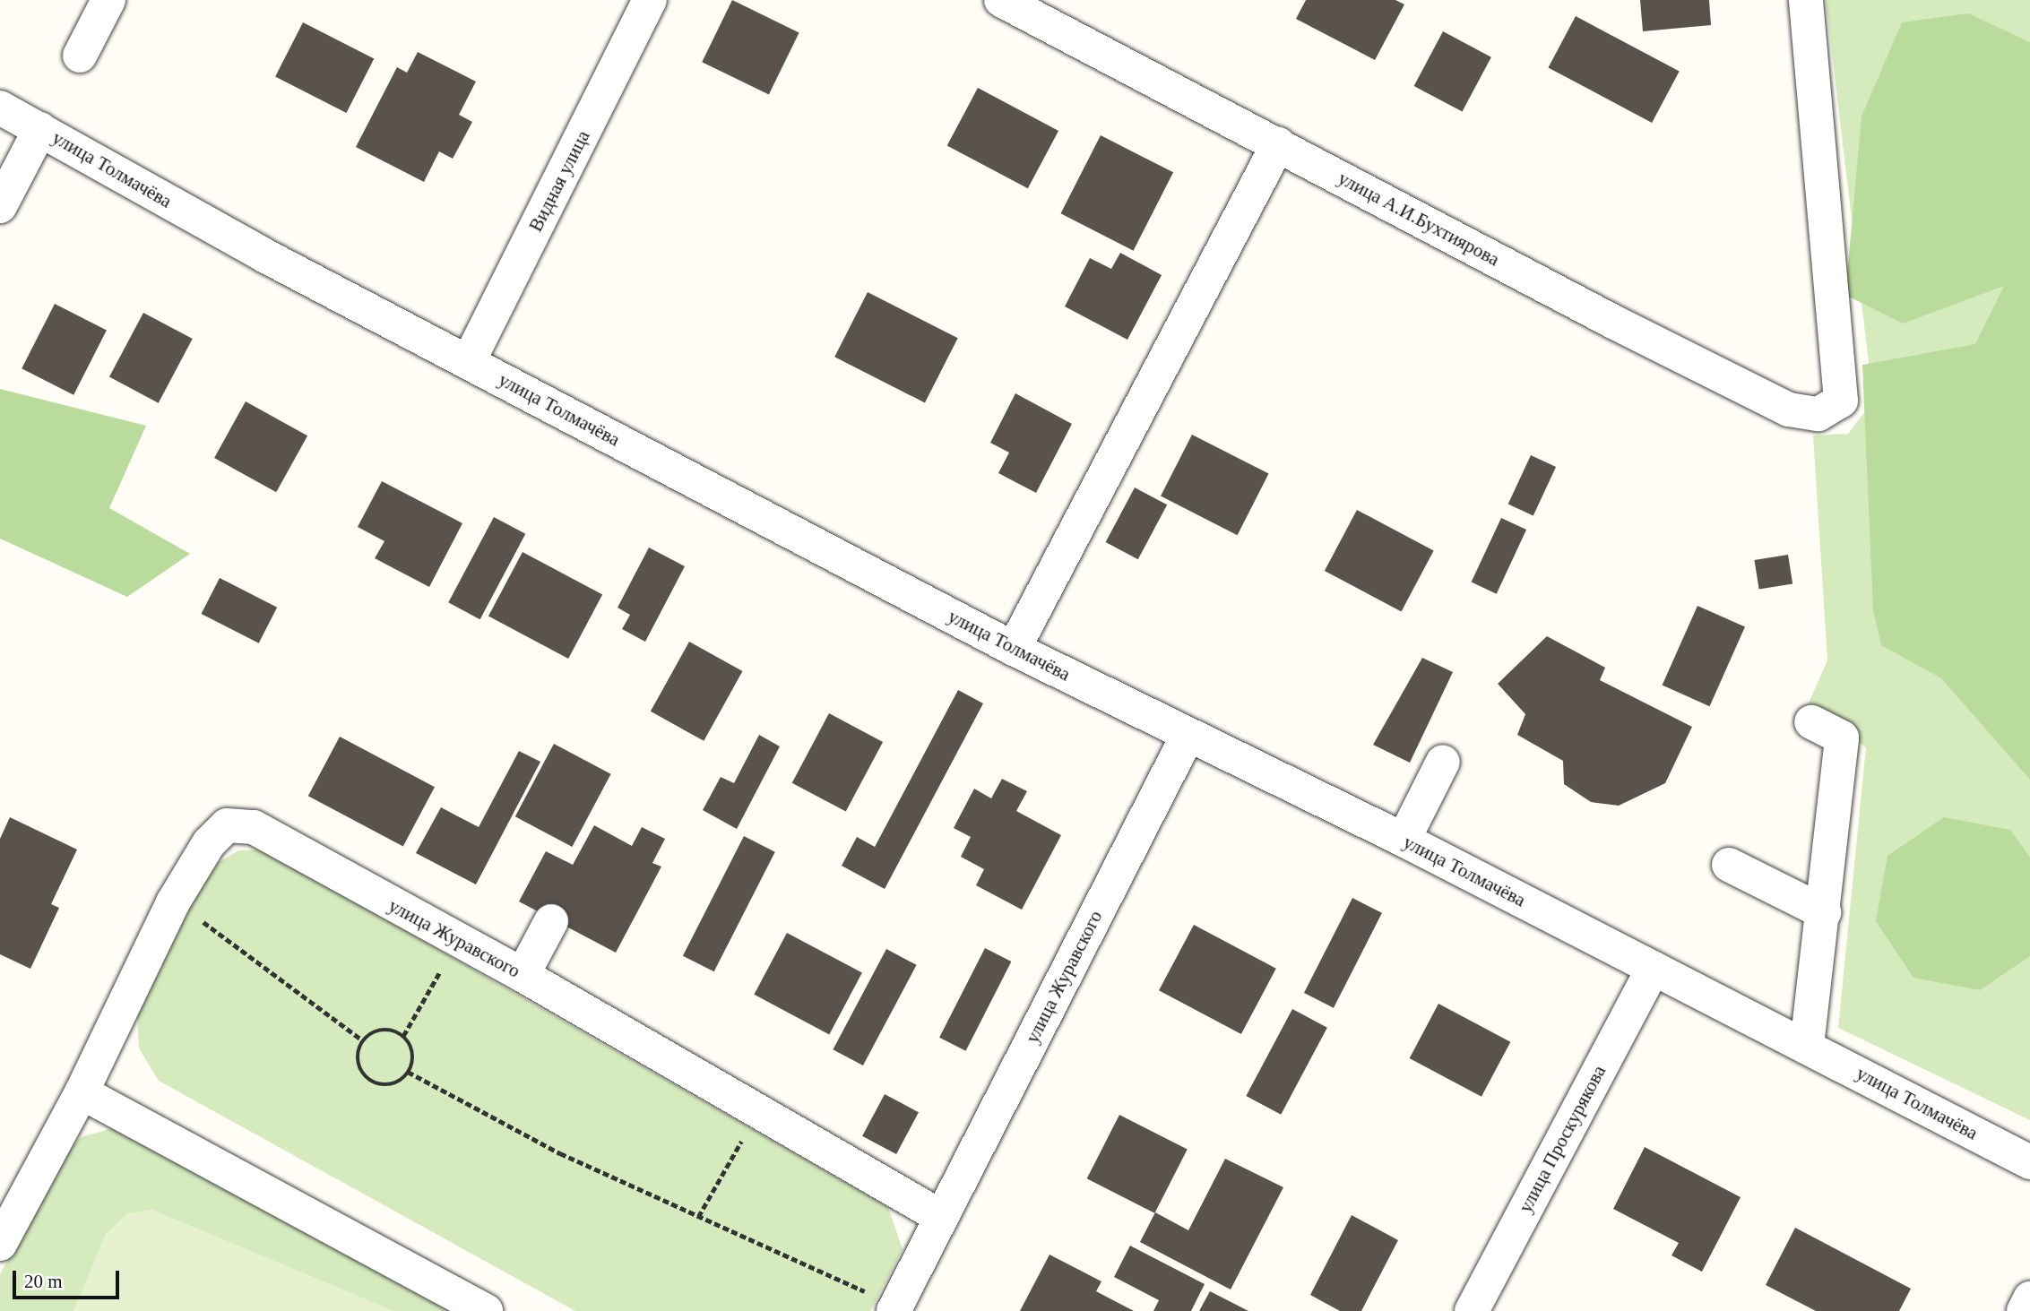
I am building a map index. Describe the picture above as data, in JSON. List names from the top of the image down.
{
  "streets": {
    "street": [
      "улица Толмачёва",
      "Видная улица",
      "улица А.И.Бухтиярова",
      "улица Журавского",
      "улица Проскурякова"
    ]
  },
  "crossings": [
    ["улица Толмачёва", "Видная улица"],
    ["улица Толмачёва", "улица Журавского"],
    ["улица Толмачёва", "улица Проскурякова"]
  ],
  "scale_bar": "20 m"
}
